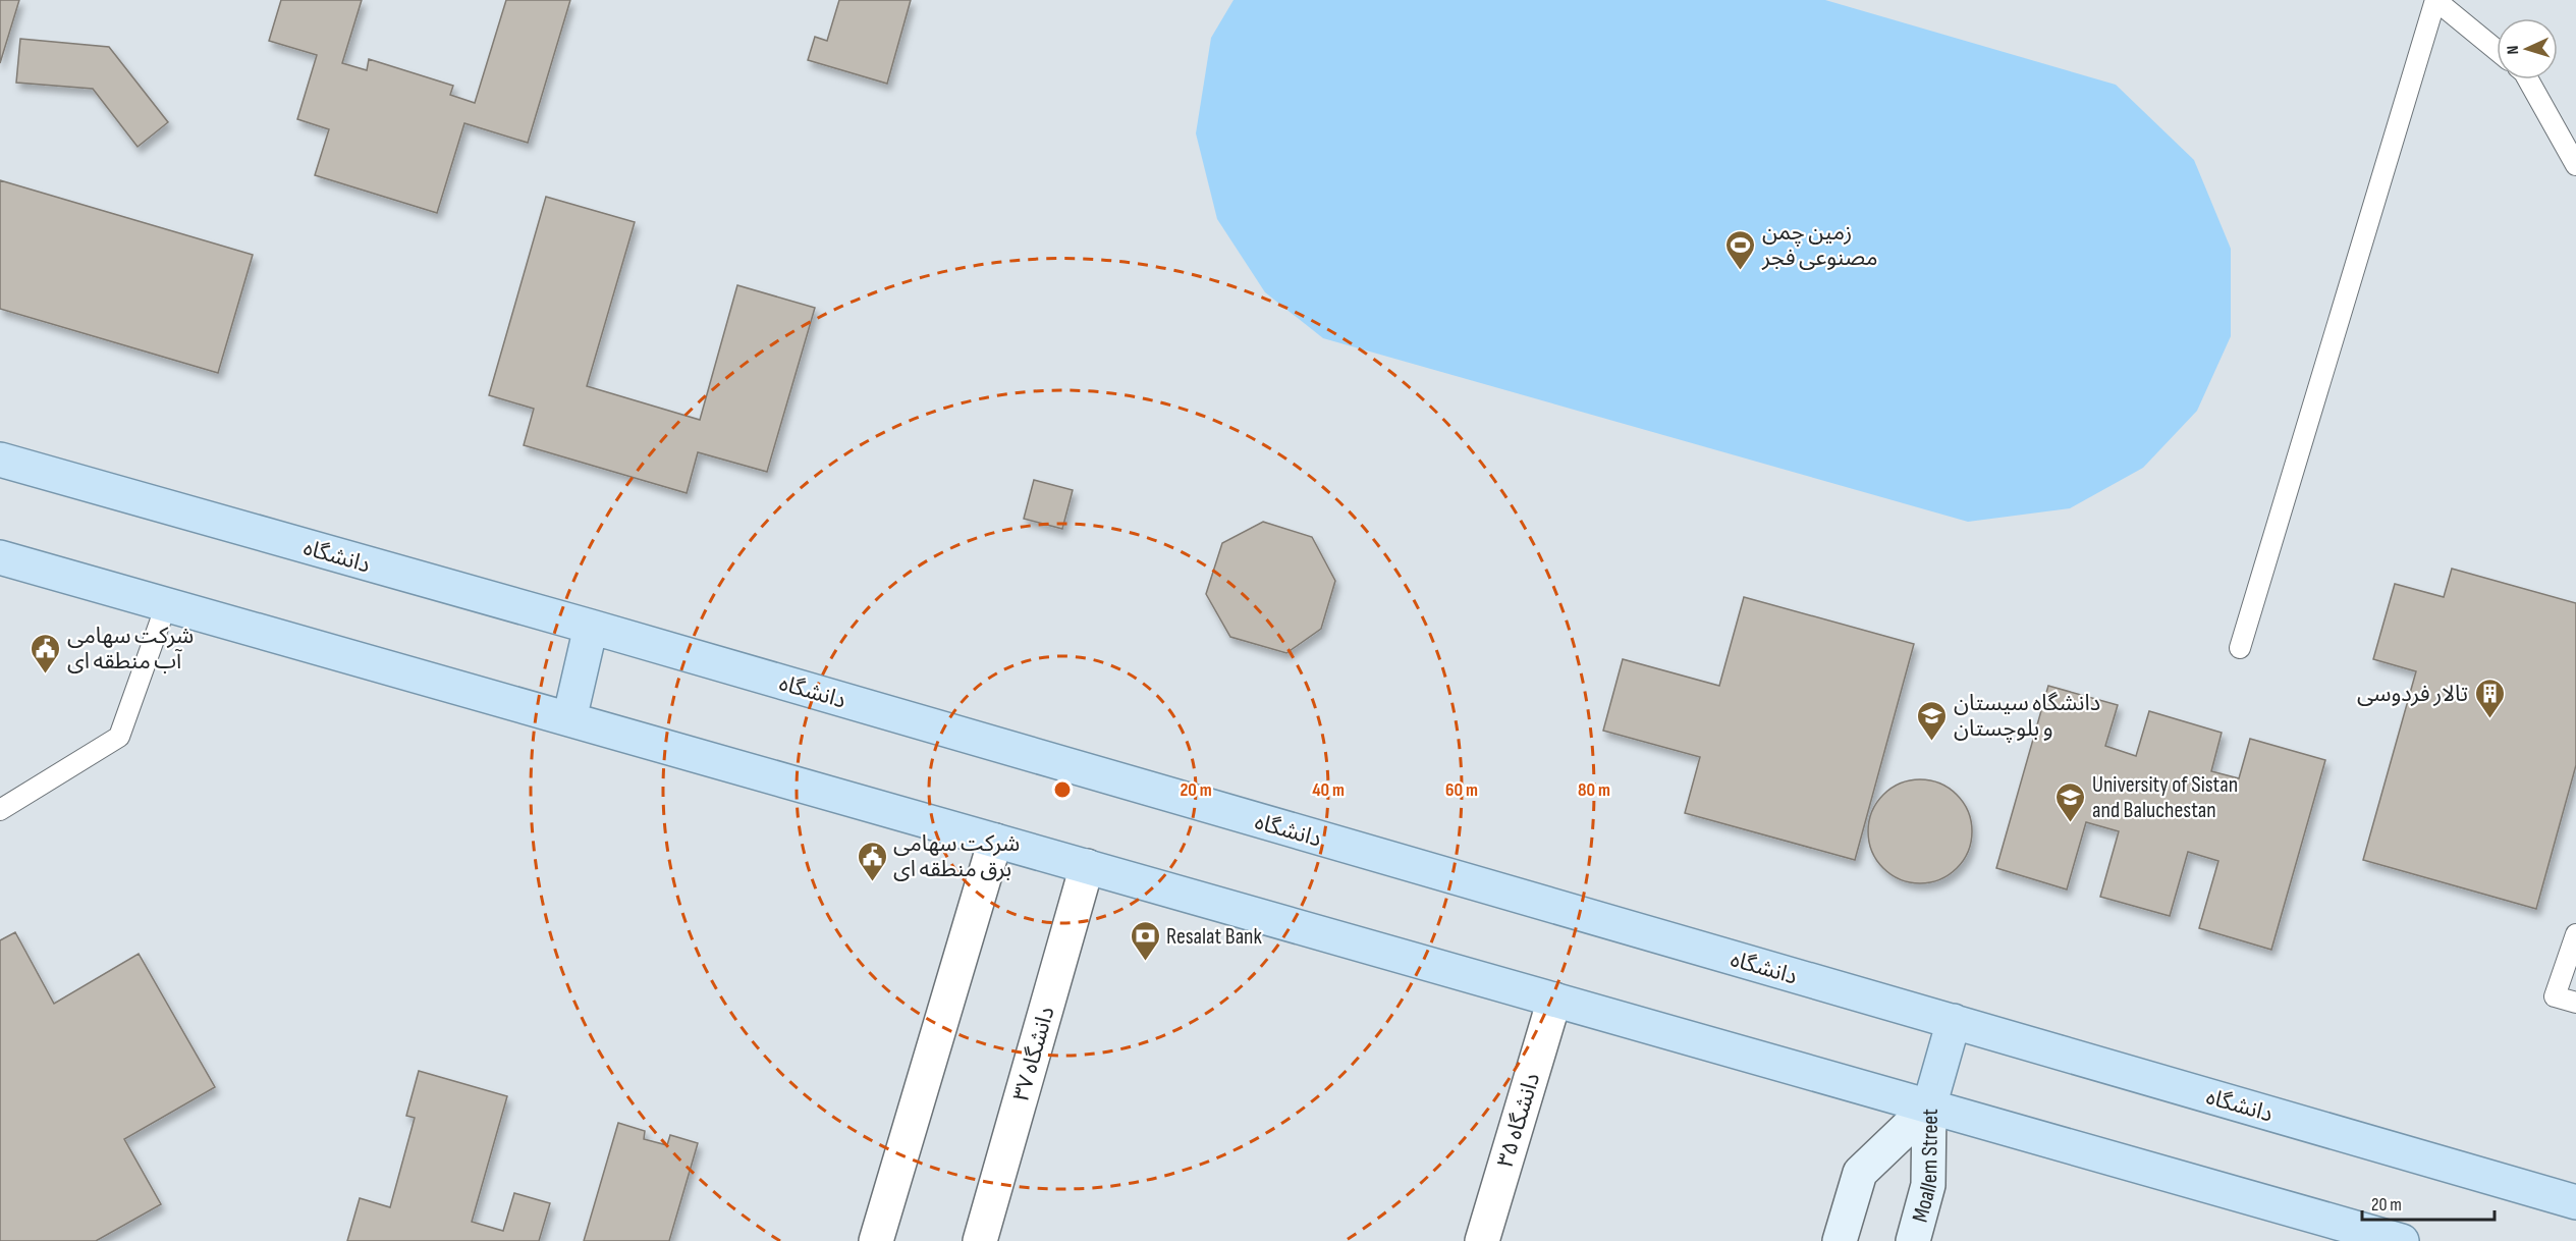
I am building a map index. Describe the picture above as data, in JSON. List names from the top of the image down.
{
  "streets": {
    "main road": ["دانشگاه", "Moallem Street"],
    "street": ["دانشگاه ۳۷", "دانشگاه ۳۵"]
  },
  "places": {
    "sports": ["زمین چمن مصنوعی فجر"],
    "public building": ["شرکت سهامی آب منطقه ای", "شرکت سهامی برق منطقه ای"],
    "building": ["تالار فردوسی"],
    "school or university": ["دانشگاه سیستان و بلوچستان", "University of Sistan and Baluchestan"],
    "bank": ["Resalat Bank"]
  },
  "scale_bar": "20 m",
  "north": "left",
  "rings": [
    "20 m",
    "40 m",
    "60 m",
    "80 m"
  ]
}
